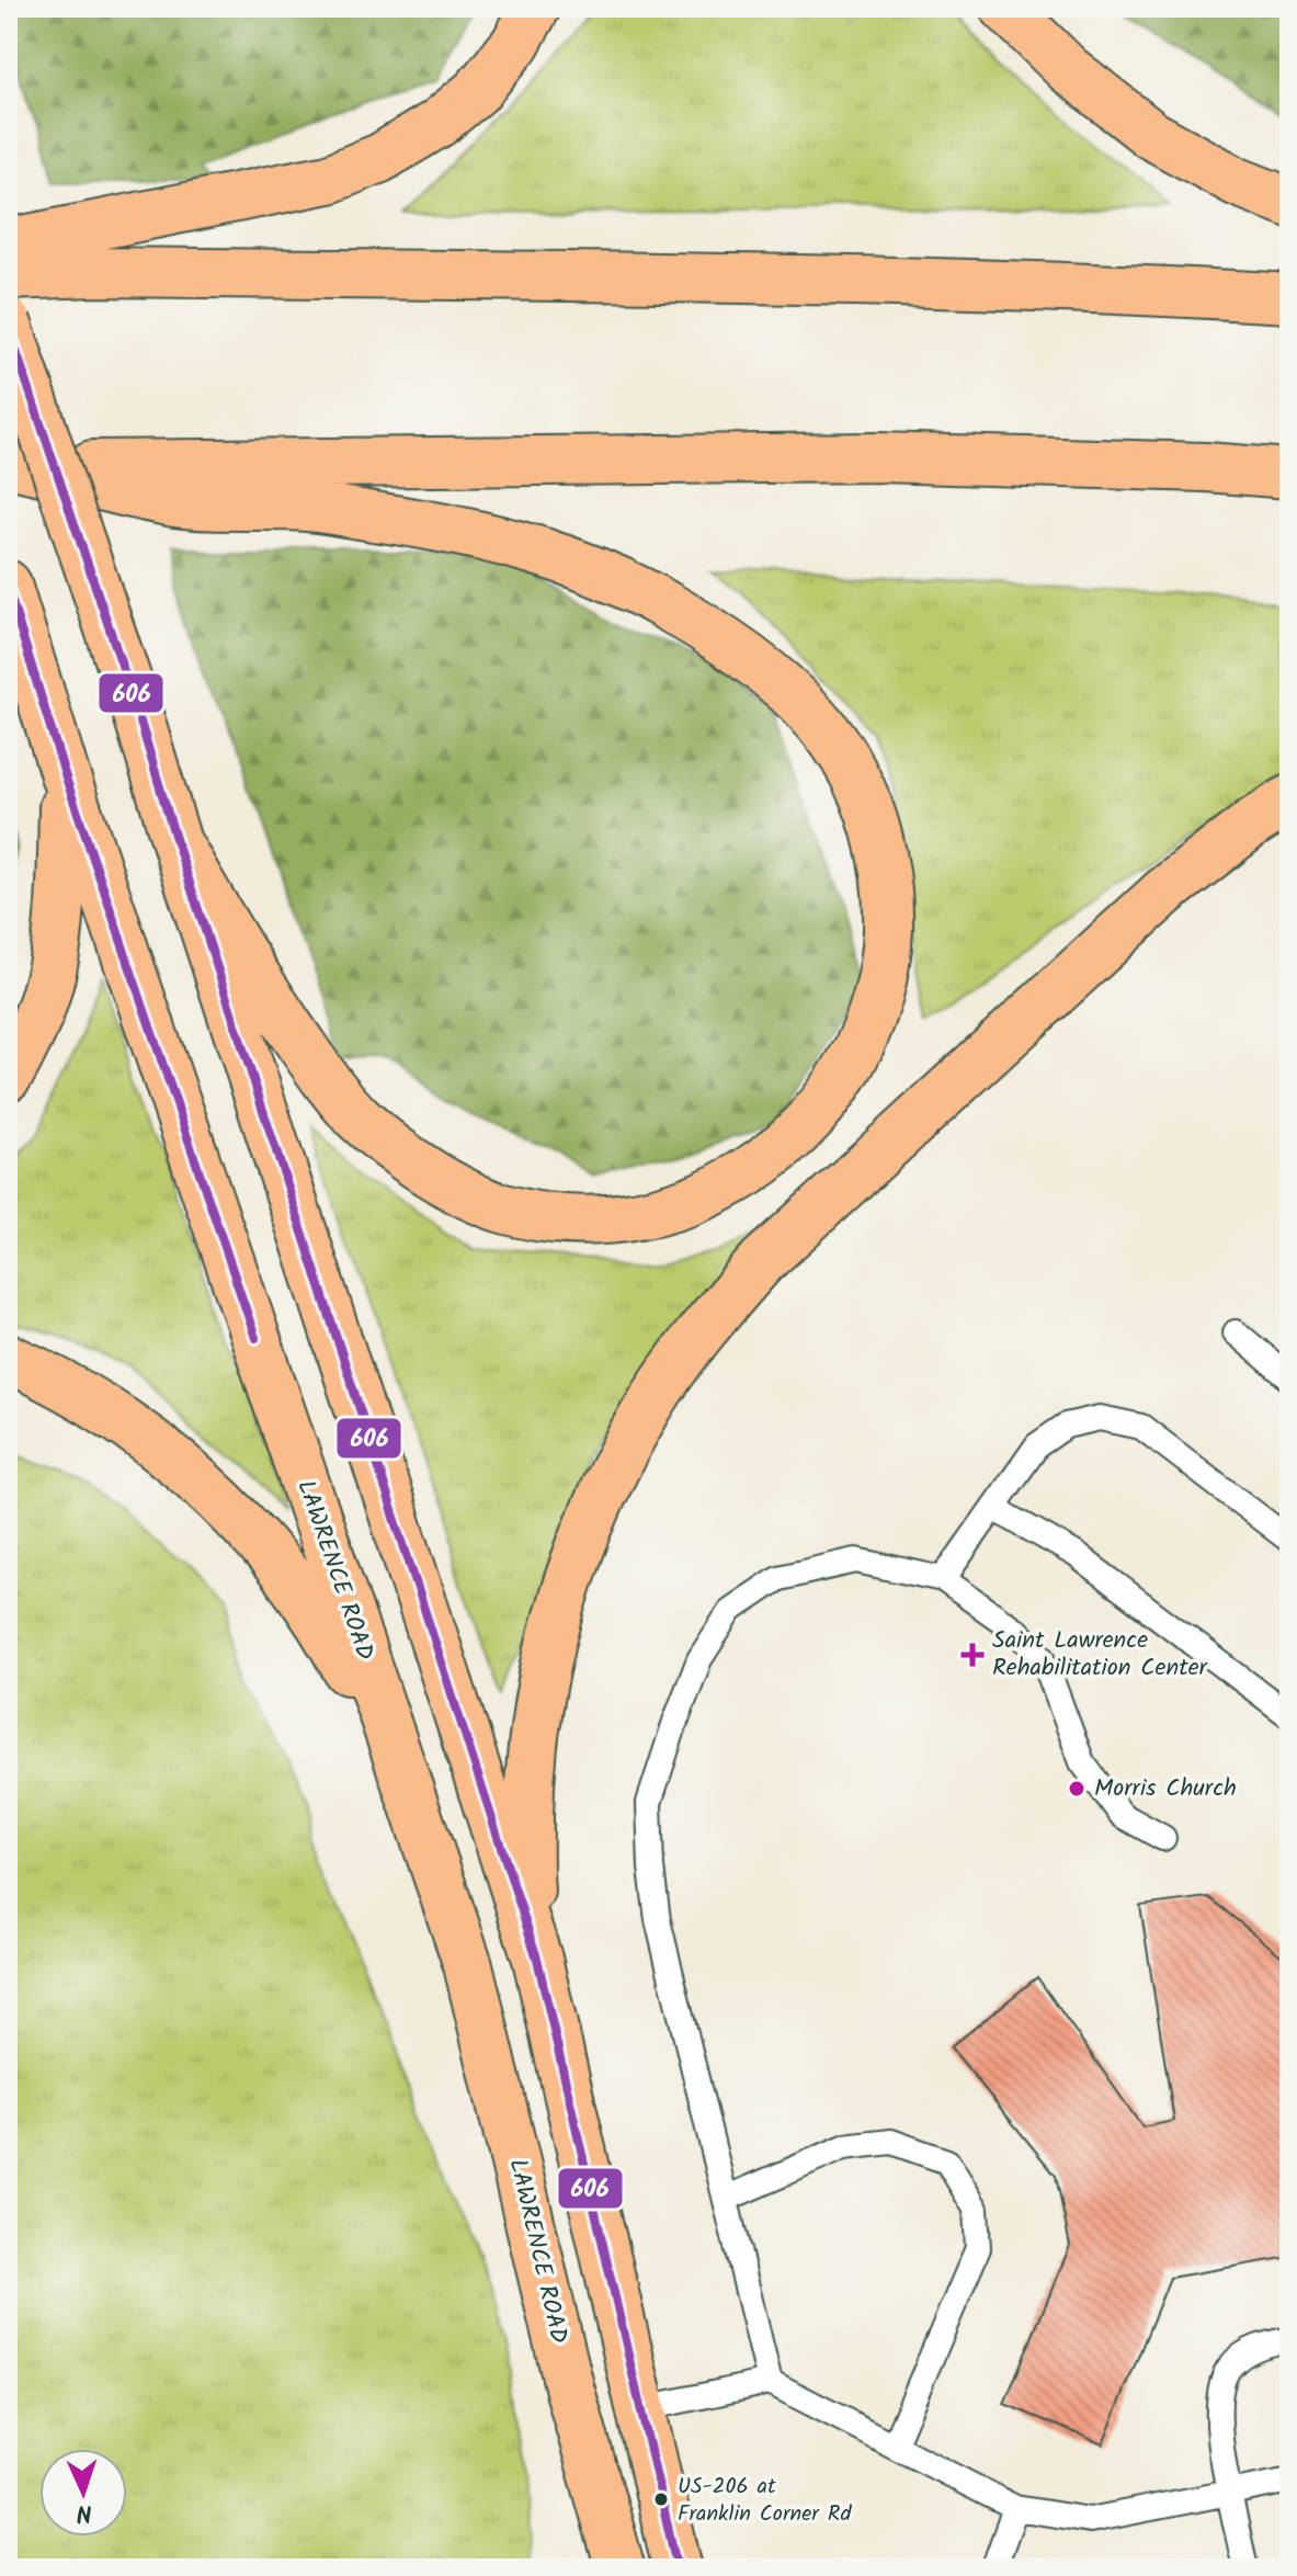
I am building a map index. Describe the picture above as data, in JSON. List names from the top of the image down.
{
  "streets": {
    "highway": ["LAWRENCE ROAD"]
  },
  "places": {
    "health": ["Saint Lawrence Rehabilitation Center"],
    "other": ["Morris Church", "US-206 at Franklin Corner Rd"]
  },
  "lines": ["transit line 606"],
  "north": "bottom"
}
